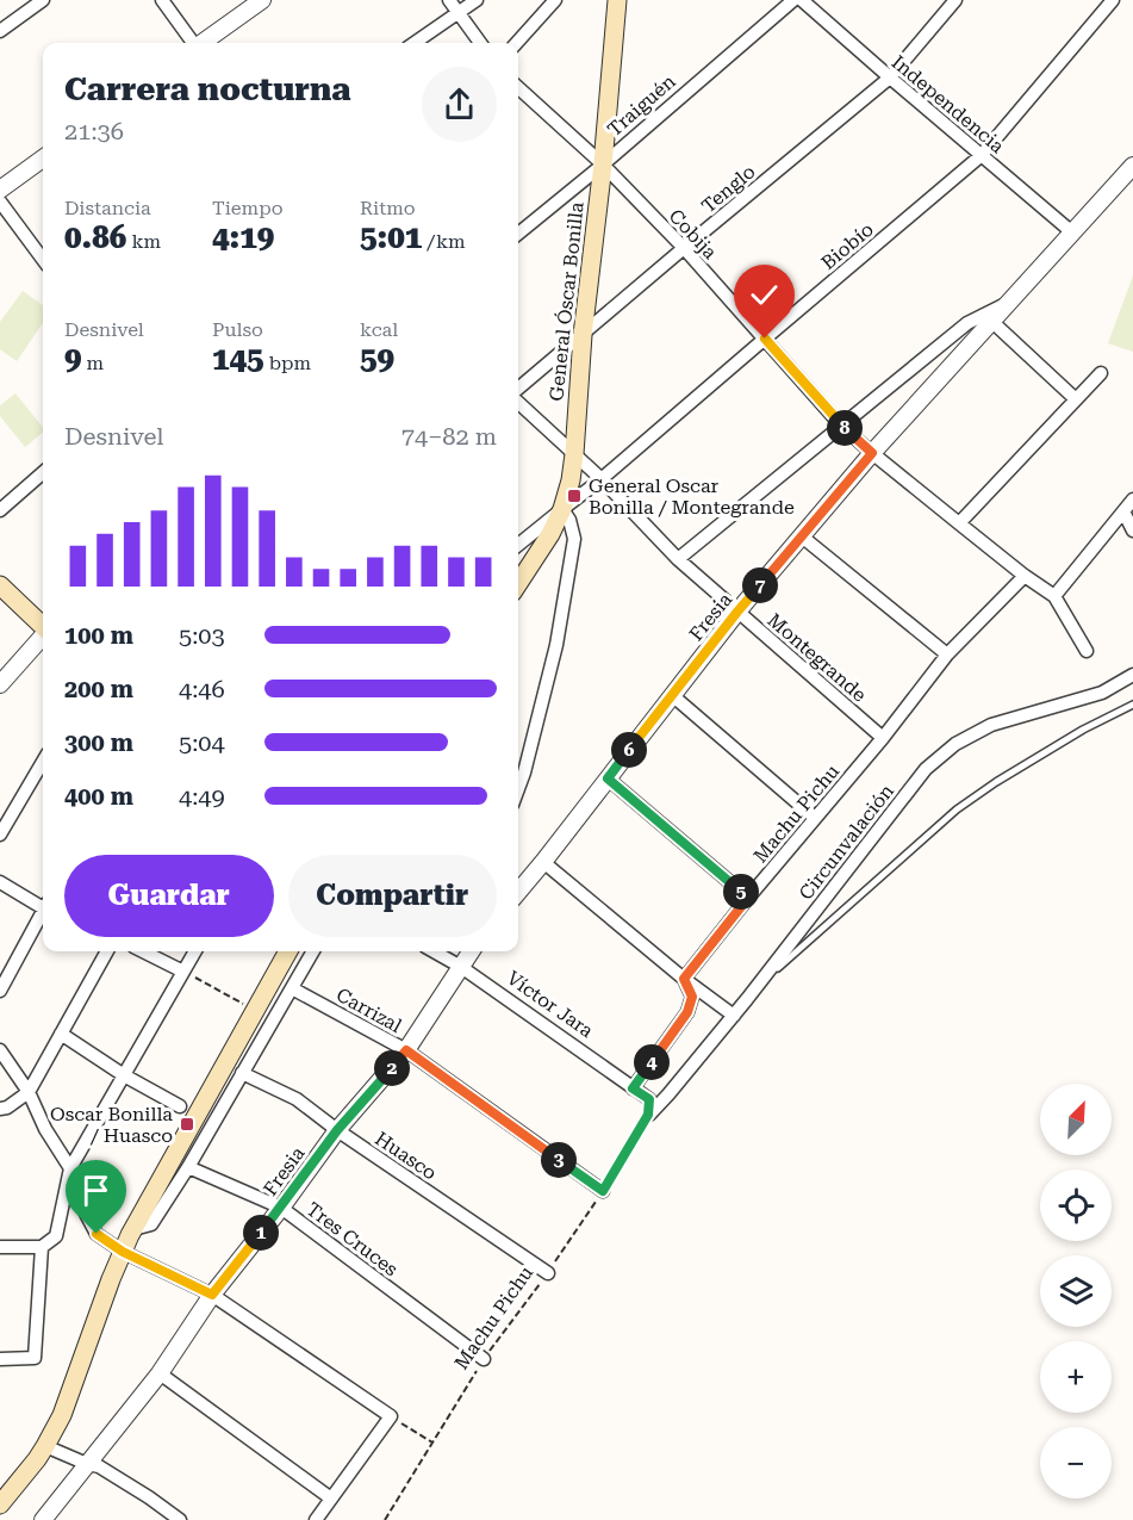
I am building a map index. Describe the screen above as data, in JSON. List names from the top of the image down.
{
  "streets": {
    "main road": ["General Óscar Bonilla"],
    "street": [
      "Independencia",
      "Traiguén",
      "Tenglo",
      "Cobija",
      "Biobío",
      "Fresia",
      "Montegrande",
      "Machu Pichu",
      "Circunvalación",
      "Víctor Jara",
      "Carrizal",
      "Huasco",
      "Tres Cruces"
    ]
  },
  "crossings": [
    ["Independencia", "Tenglo"],
    ["Independencia", "Biobío"],
    ["Independencia", "Fresia"],
    ["Traiguén", "Cobija"],
    ["Traiguén", "General Óscar Bonilla"],
    ["Tenglo", "Cobija"],
    ["Tenglo", "General Óscar Bonilla"],
    ["Cobija", "Biobío"],
    ["Cobija", "General Óscar Bonilla"],
    ["Cobija", "Fresia"],
    ["Cobija", "Machu Pichu"],
    ["Biobío", "General Óscar Bonilla"],
    ["Biobío", "Montegrande"],
    ["General Óscar Bonilla", "Montegrande"],
    ["Fresia", "Montegrande"],
    ["Fresia", "Víctor Jara"],
    ["Fresia", "Carrizal"],
    ["Fresia", "Huasco"],
    ["Fresia", "Tres Cruces"],
    ["Montegrande", "Machu Pichu"],
    ["Machu Pichu", "Circunvalación"],
    ["Machu Pichu", "Carrizal"],
    ["Machu Pichu", "Huasco"],
    ["Machu Pichu", "Tres Cruces"]
  ],
  "places": {
    "transit": ["General Oscar Bonilla / Montegrande", "Oscar Bonilla / Huasco"]
  },
  "north": "top right",
  "page": {
    "heading": ["Carrera nocturna", "21:36"],
    "stats": [
      ["Distancia", "0.86 km"],
      ["Tiempo", "4:19"],
      ["Ritmo", "5:01 /km"],
      ["Desnivel", "9 m"],
      ["Pulso", "145 bpm"],
      ["kcal", "59"]
    ],
    "chart": ["Desnivel", "74–82 m"],
    "pins": [
      "8",
      "7",
      "6",
      "5",
      "4",
      "2",
      "3",
      "1"
    ],
    "list": [
      {
        "name": "100 m",
        "note": "5:03"
      },
      {
        "name": "200 m",
        "note": "4:46"
      },
      {
        "name": "300 m",
        "note": "5:04"
      },
      {
        "name": "400 m",
        "note": "4:49"
      }
    ],
    "buttons": ["Guardar", "Compartir"],
    "map_buttons": ["+", "−"]
  }
}
